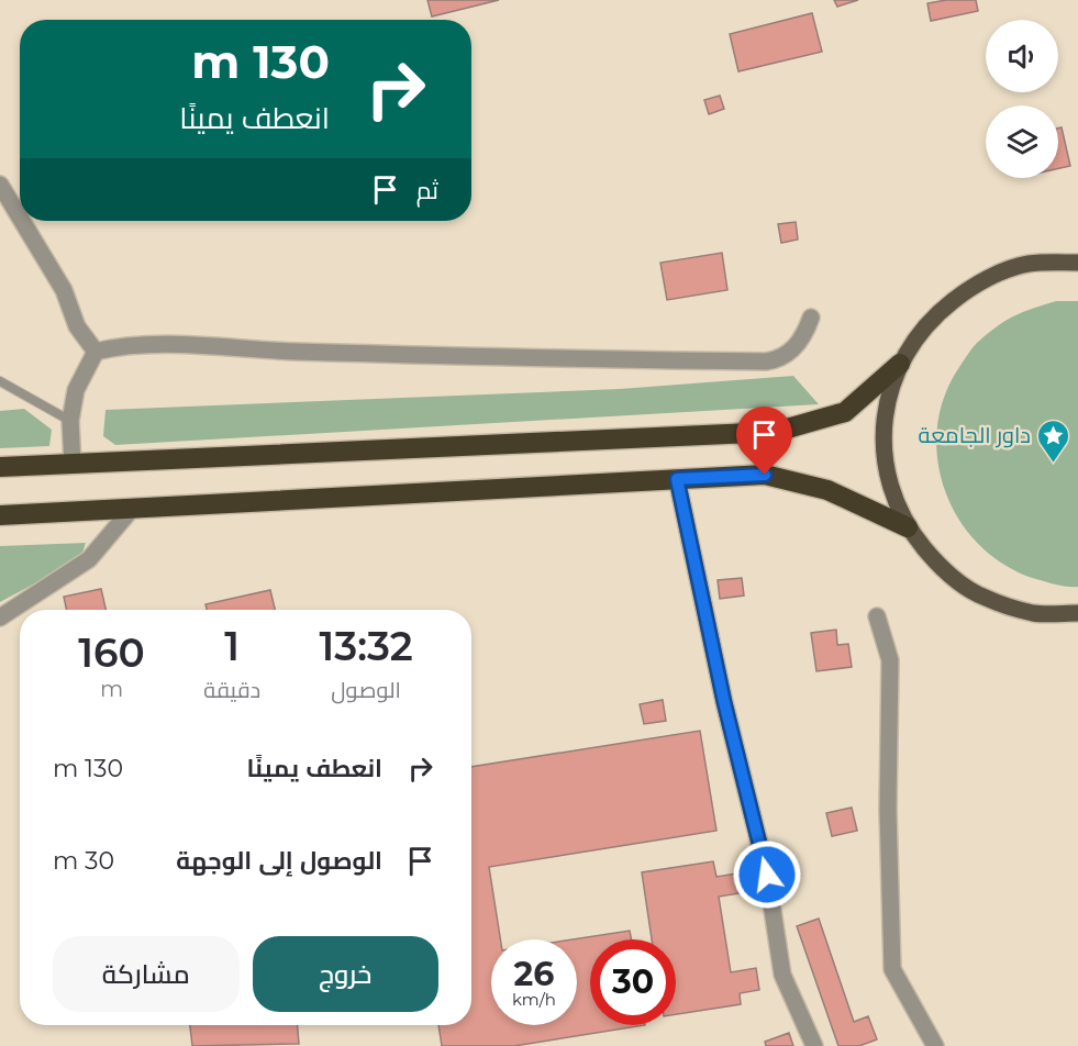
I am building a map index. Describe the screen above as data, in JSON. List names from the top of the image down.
{
  "places": {
    "place": ["داور الجامعة"]
  },
  "page": {
    "turn": ["130 m", "انعطف يمينًا"],
    "then": "ثم",
    "eta": [
      "13:32",
      "الوصول",
      "1",
      "دقيقة",
      "160",
      "m"
    ],
    "list": [
      {
        "name": "انعطف يمينًا",
        "value": "130 m"
      },
      {
        "name": "الوصول إلى الوجهة",
        "value": "30 m"
      }
    ],
    "buttons": ["خروج", "مشاركة"],
    "speed": "26 km/h",
    "limit": "30"
  }
}
